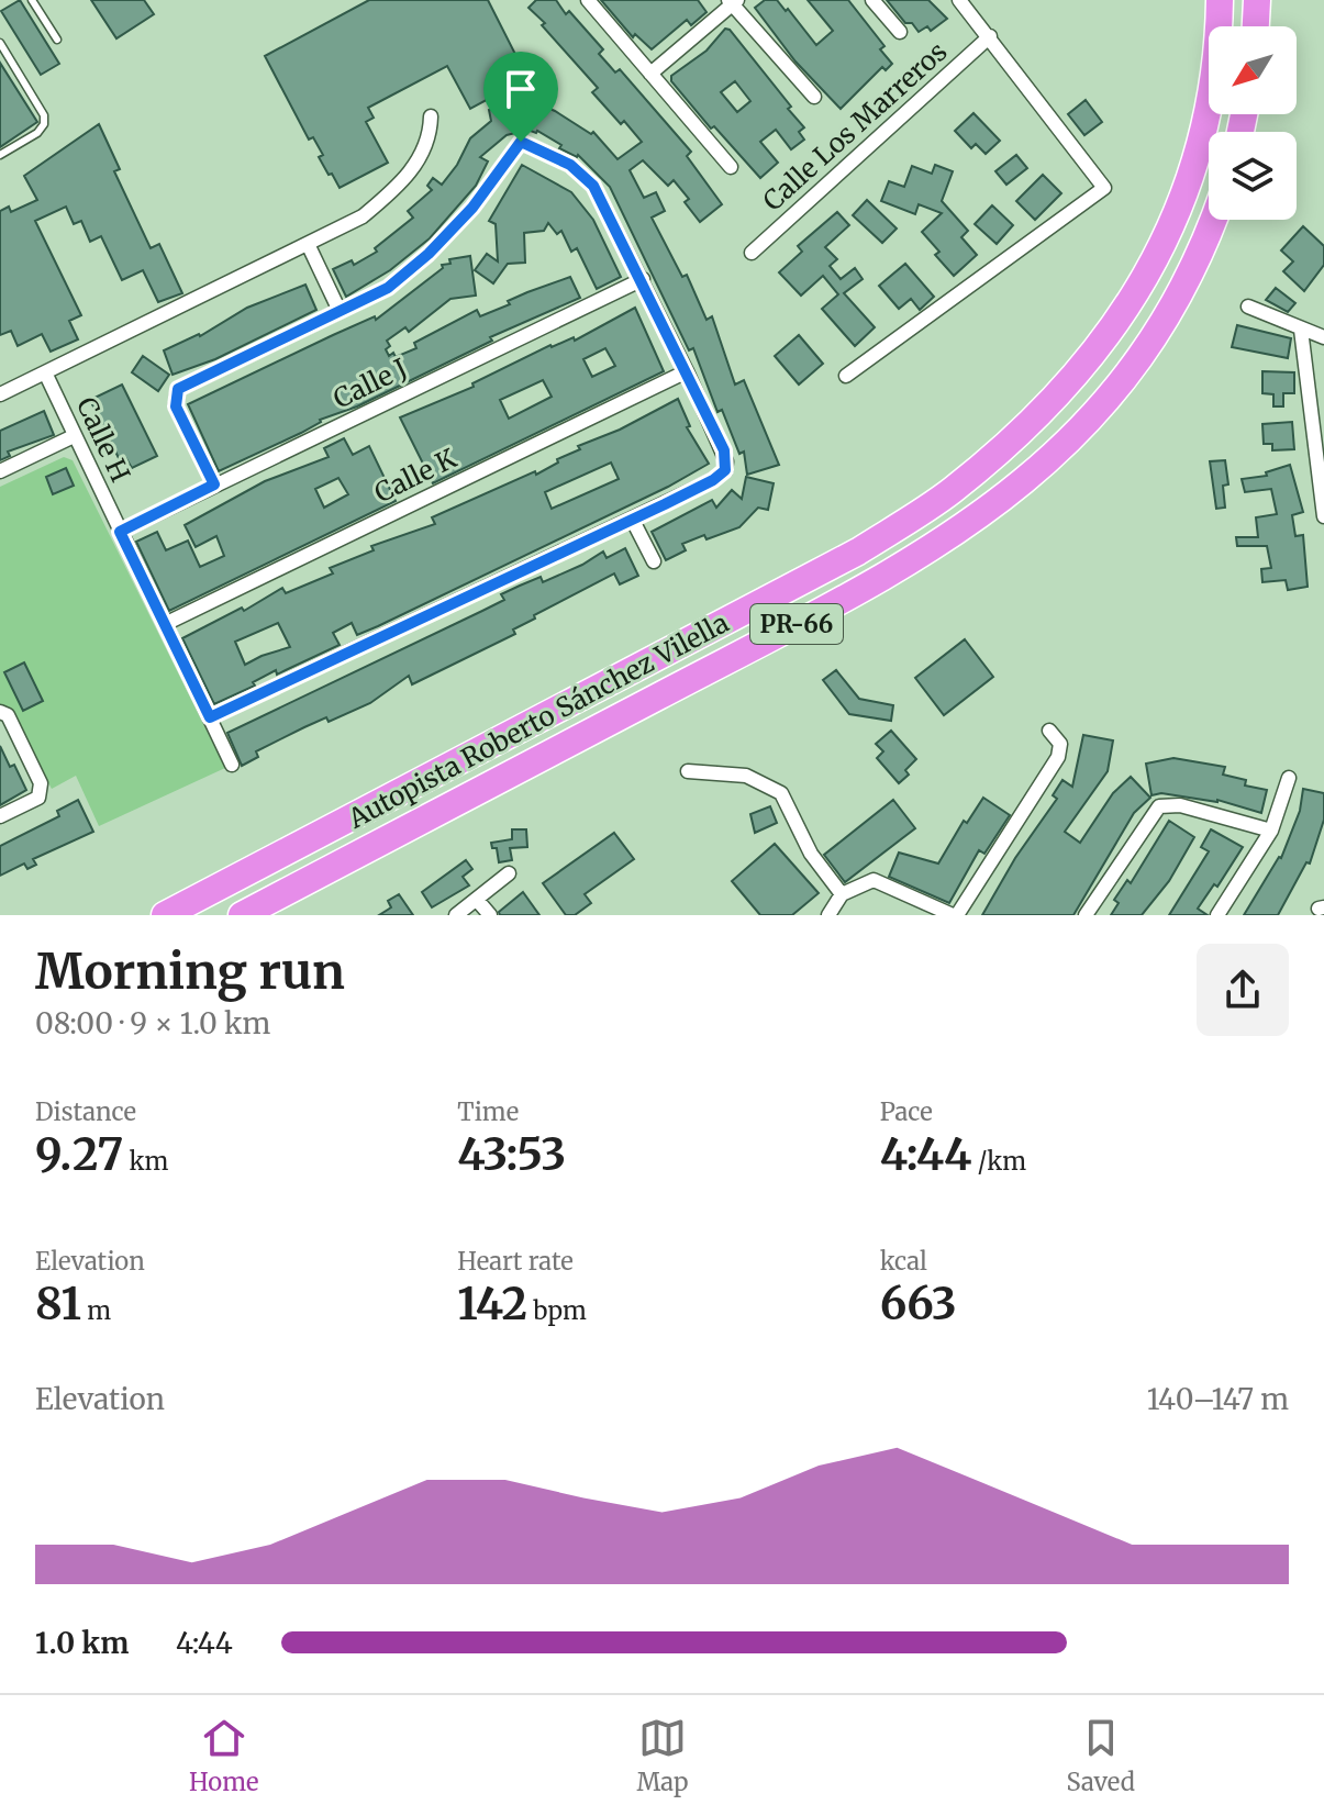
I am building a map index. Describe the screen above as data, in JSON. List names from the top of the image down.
{
  "streets": {
    "highway": ["PR-66", "Autopista Roberto Sánchez Vilella"],
    "street": [
      "Calle Los Marreros",
      "Calle J",
      "Calle H",
      "Calle K"
    ]
  },
  "crossings": [
    ["Calle J", "Calle H"],
    ["Calle H", "Calle K"]
  ],
  "north": "bottom left",
  "page": {
    "heading": ["Morning run", "08:00 · 9 × 1.0 km"],
    "stats": [
      ["Distance", "9.27 km"],
      ["Time", "43:53"],
      ["Pace", "4:44 /km"],
      ["Elevation", "81 m"],
      ["Heart rate", "142 bpm"],
      ["kcal", "663"]
    ],
    "chart": ["Elevation", "140–147 m"],
    "list": [
      {
        "name": "1.0 km",
        "note": "4:44"
      }
    ],
    "tabs": ["Home", "Map", "Saved"]
  }
}
